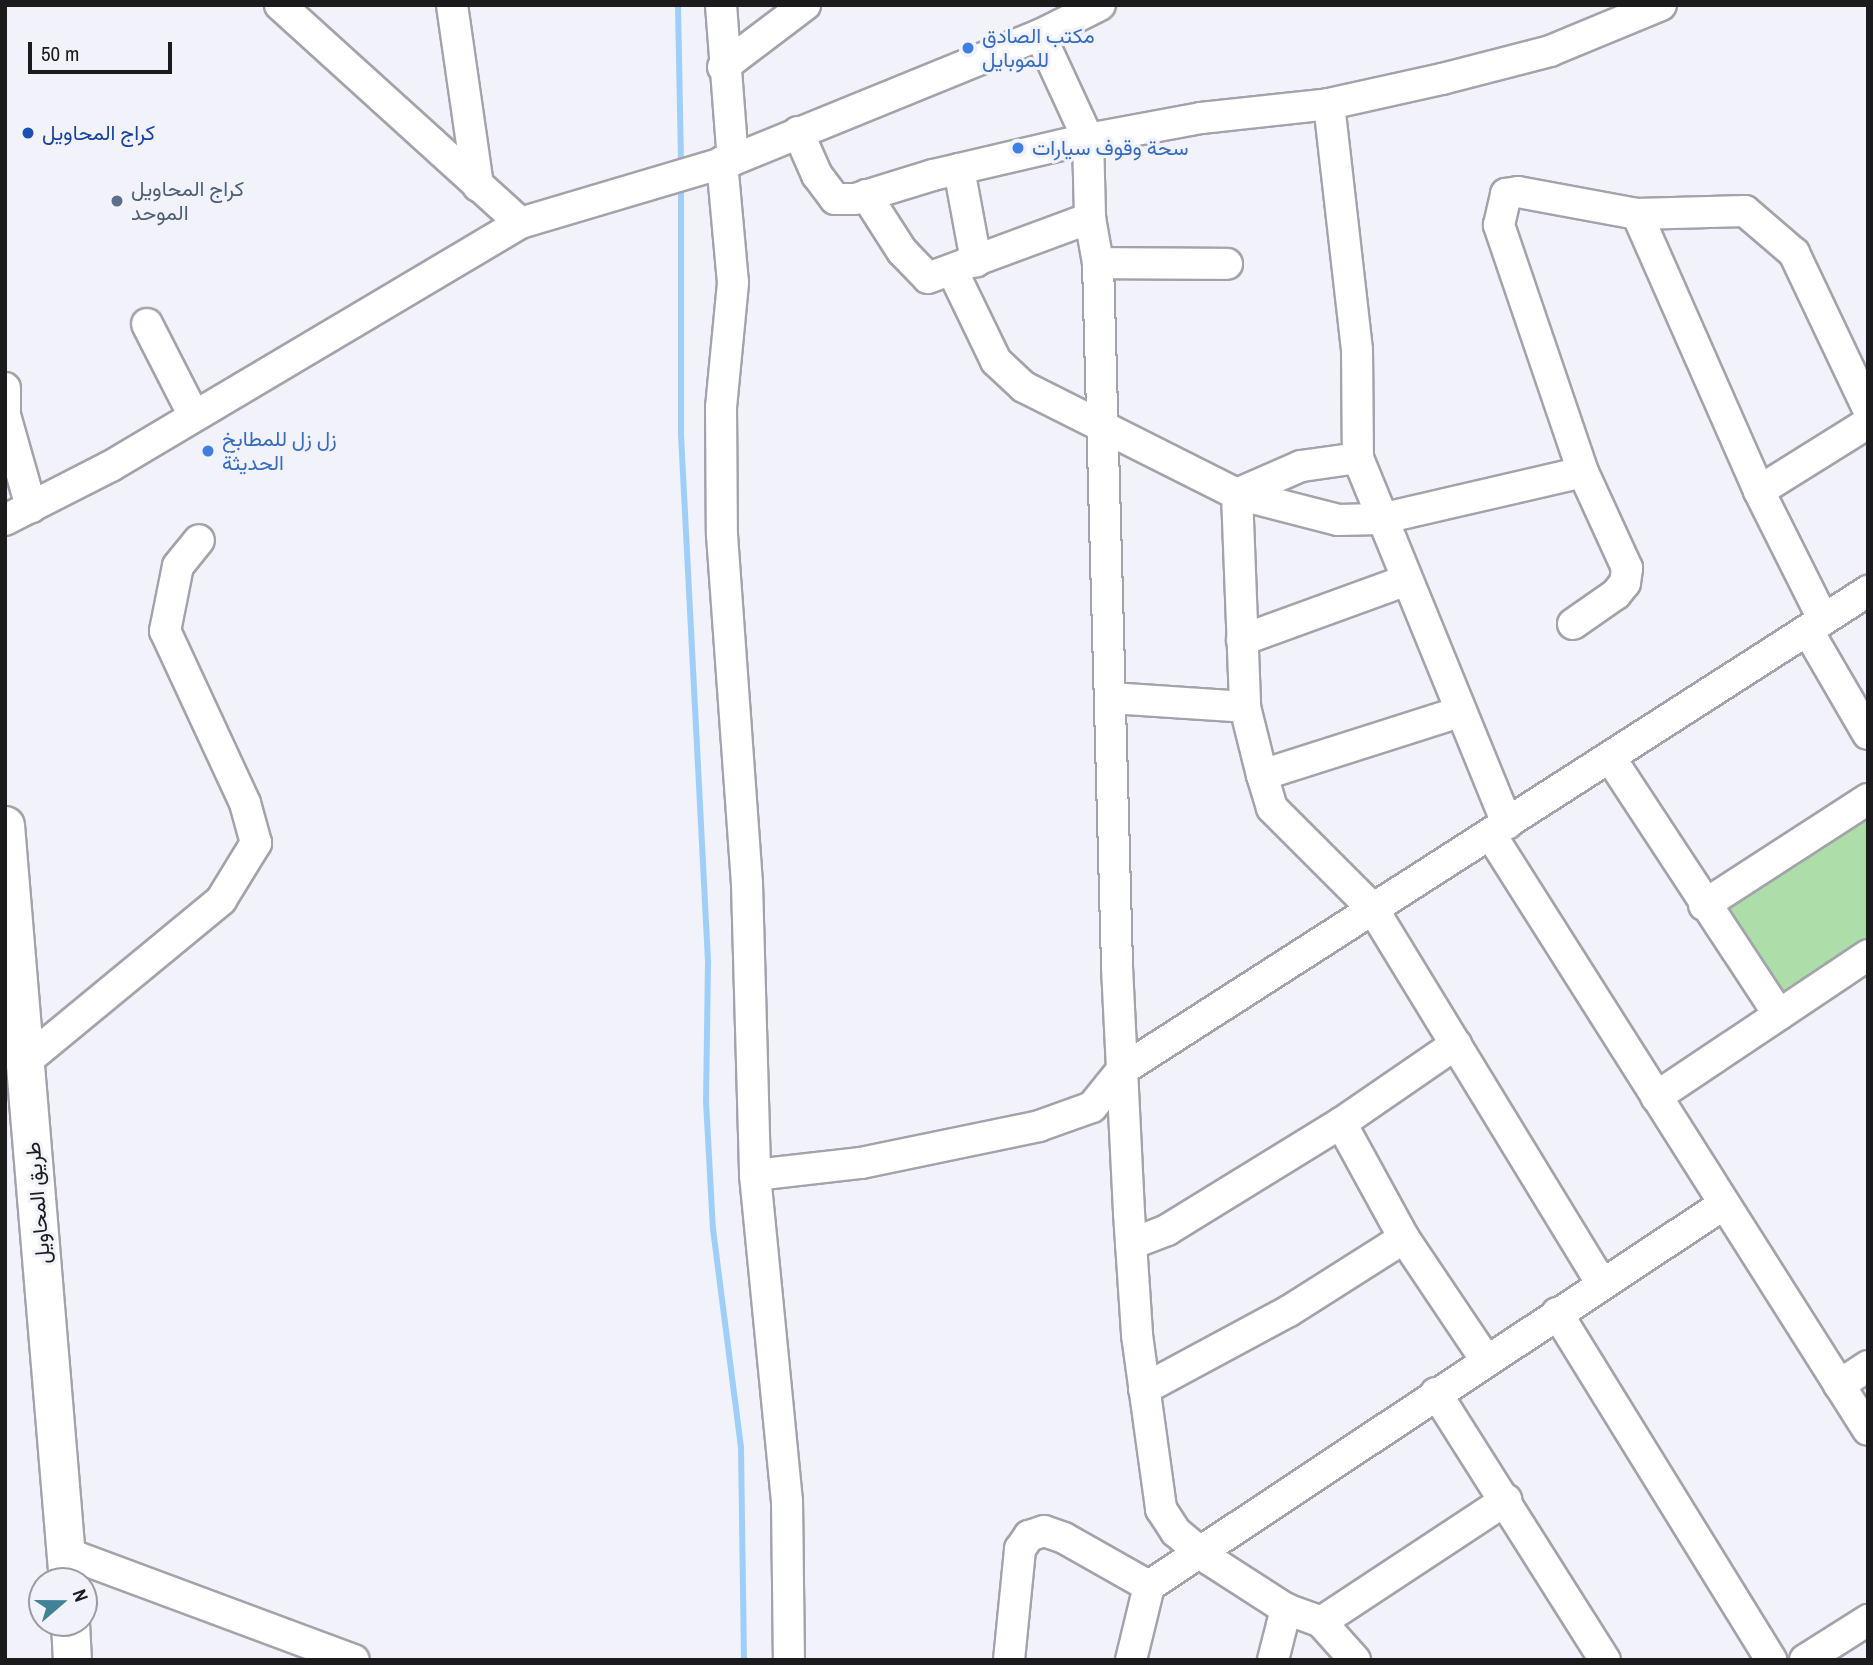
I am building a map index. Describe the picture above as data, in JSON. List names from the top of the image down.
{
  "streets": {
    "main road": ["طريق المحاويل"]
  },
  "places": [
    "مكتب الصادق للموبايل",
    "كراج المحاويل",
    "سحة وقوف سيارات",
    "كراج المحاويل الموحد",
    "زل زل للمطابخ الحديثة"
  ],
  "scale_bar": "50 m",
  "north": "right"
}
